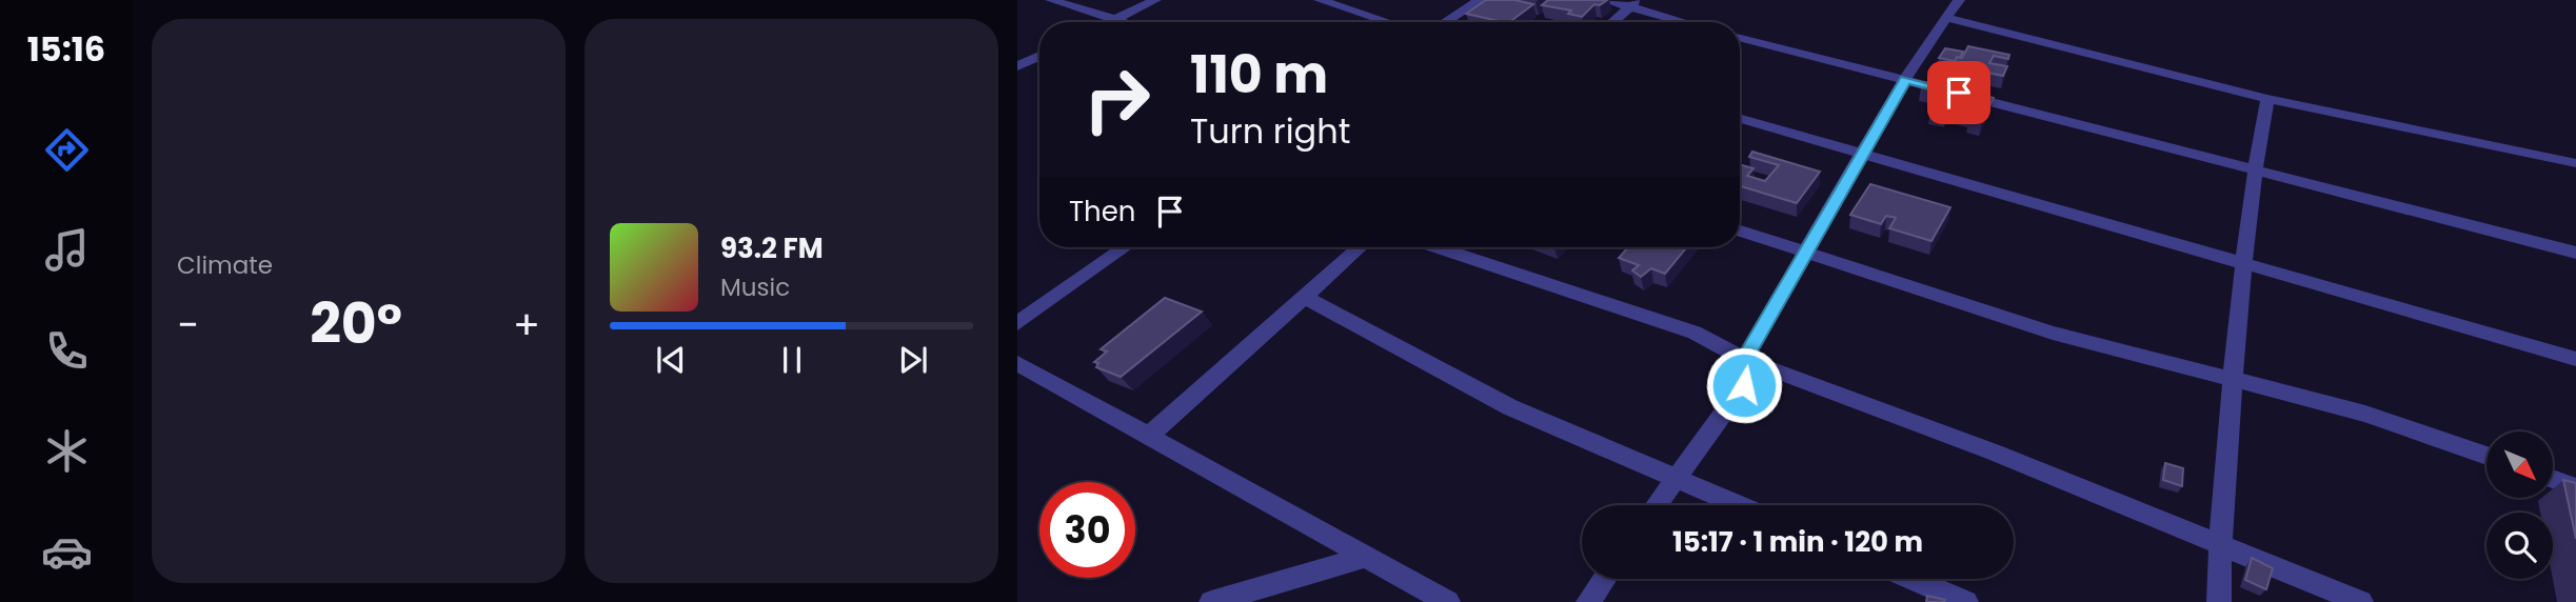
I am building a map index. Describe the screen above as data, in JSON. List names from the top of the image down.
{
  "north": "bottom right",
  "page": {
    "tabs": "15:16",
    "tile": "Climate",
    "turn": ["110 m", "Turn right"],
    "then": "Then",
    "song": ["93.2 FM", "Music"],
    "heat": ["−", "20°", "+"],
    "limit": "30",
    "trip": "15:17 · 1 min · 120 m"
  }
}
